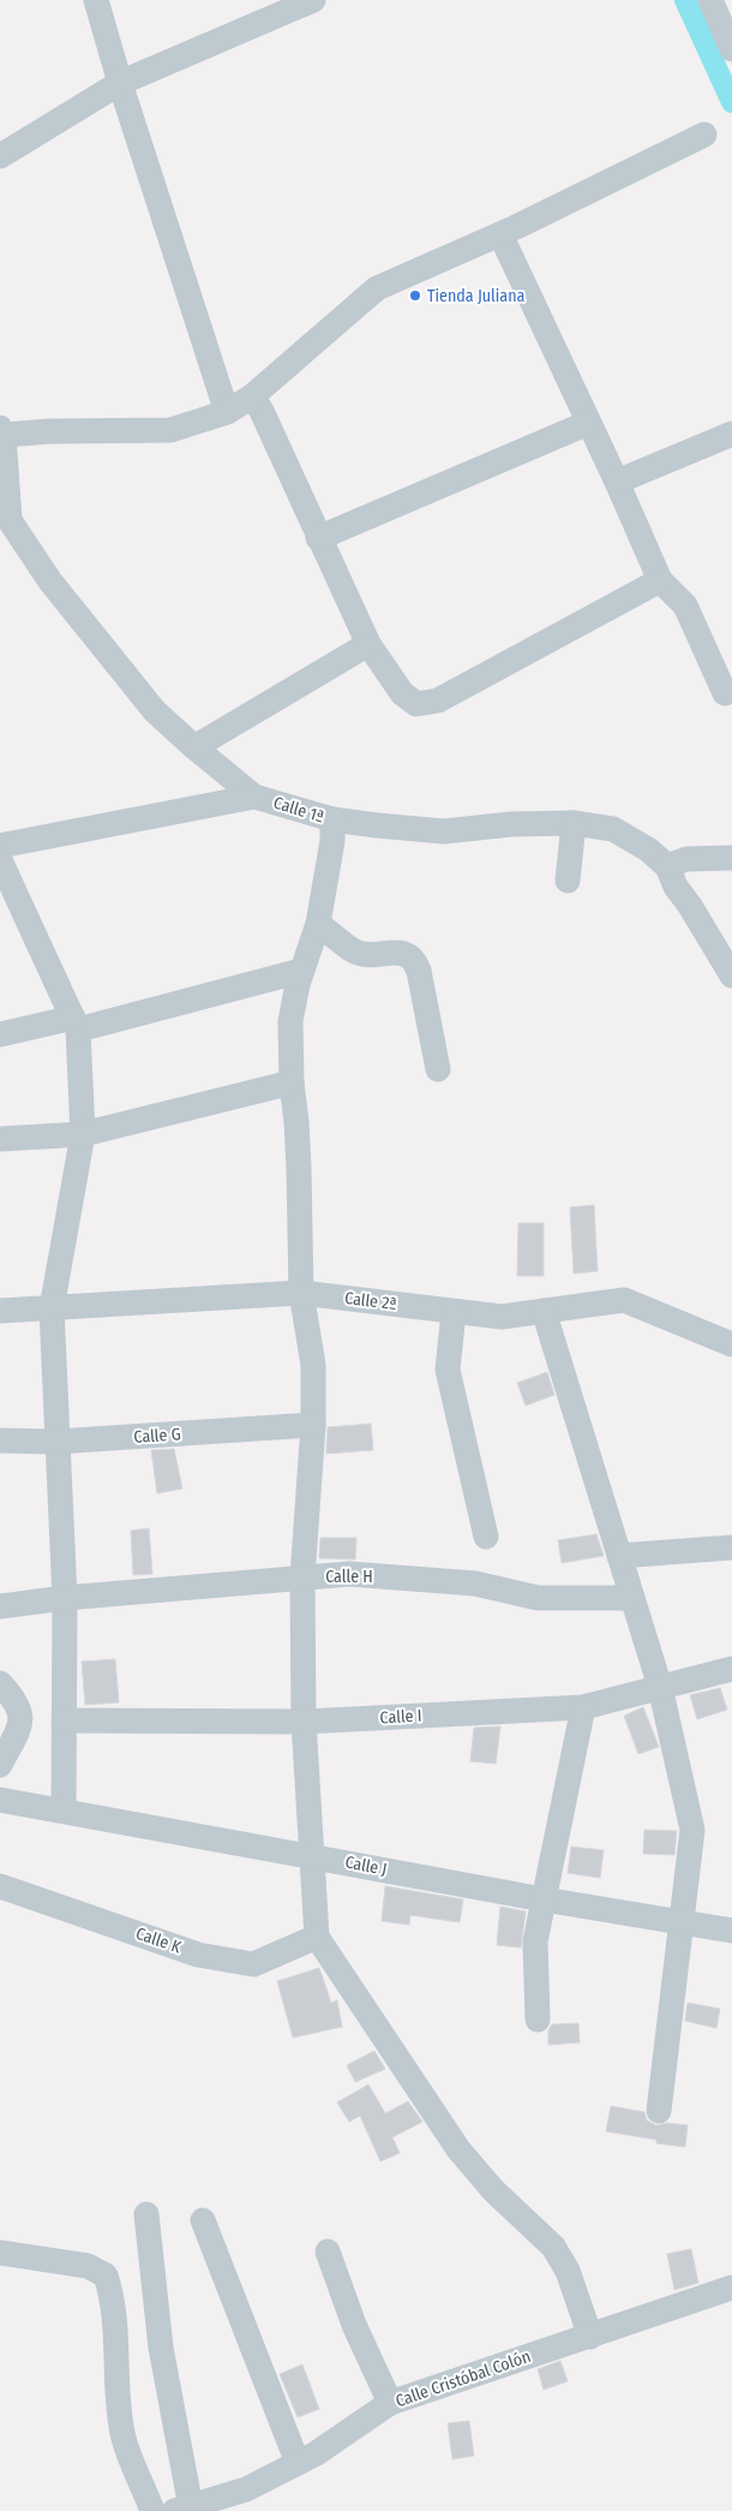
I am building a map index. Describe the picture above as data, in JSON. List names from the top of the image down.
{
  "streets": {
    "street": [
      "Calle 1ª",
      "Calle 2ª",
      "Calle G",
      "Calle H",
      "Calle I",
      "Calle J",
      "Calle K",
      "Calle Cristóbal Colón"
    ]
  },
  "places": ["Tienda Juliana"]
}
